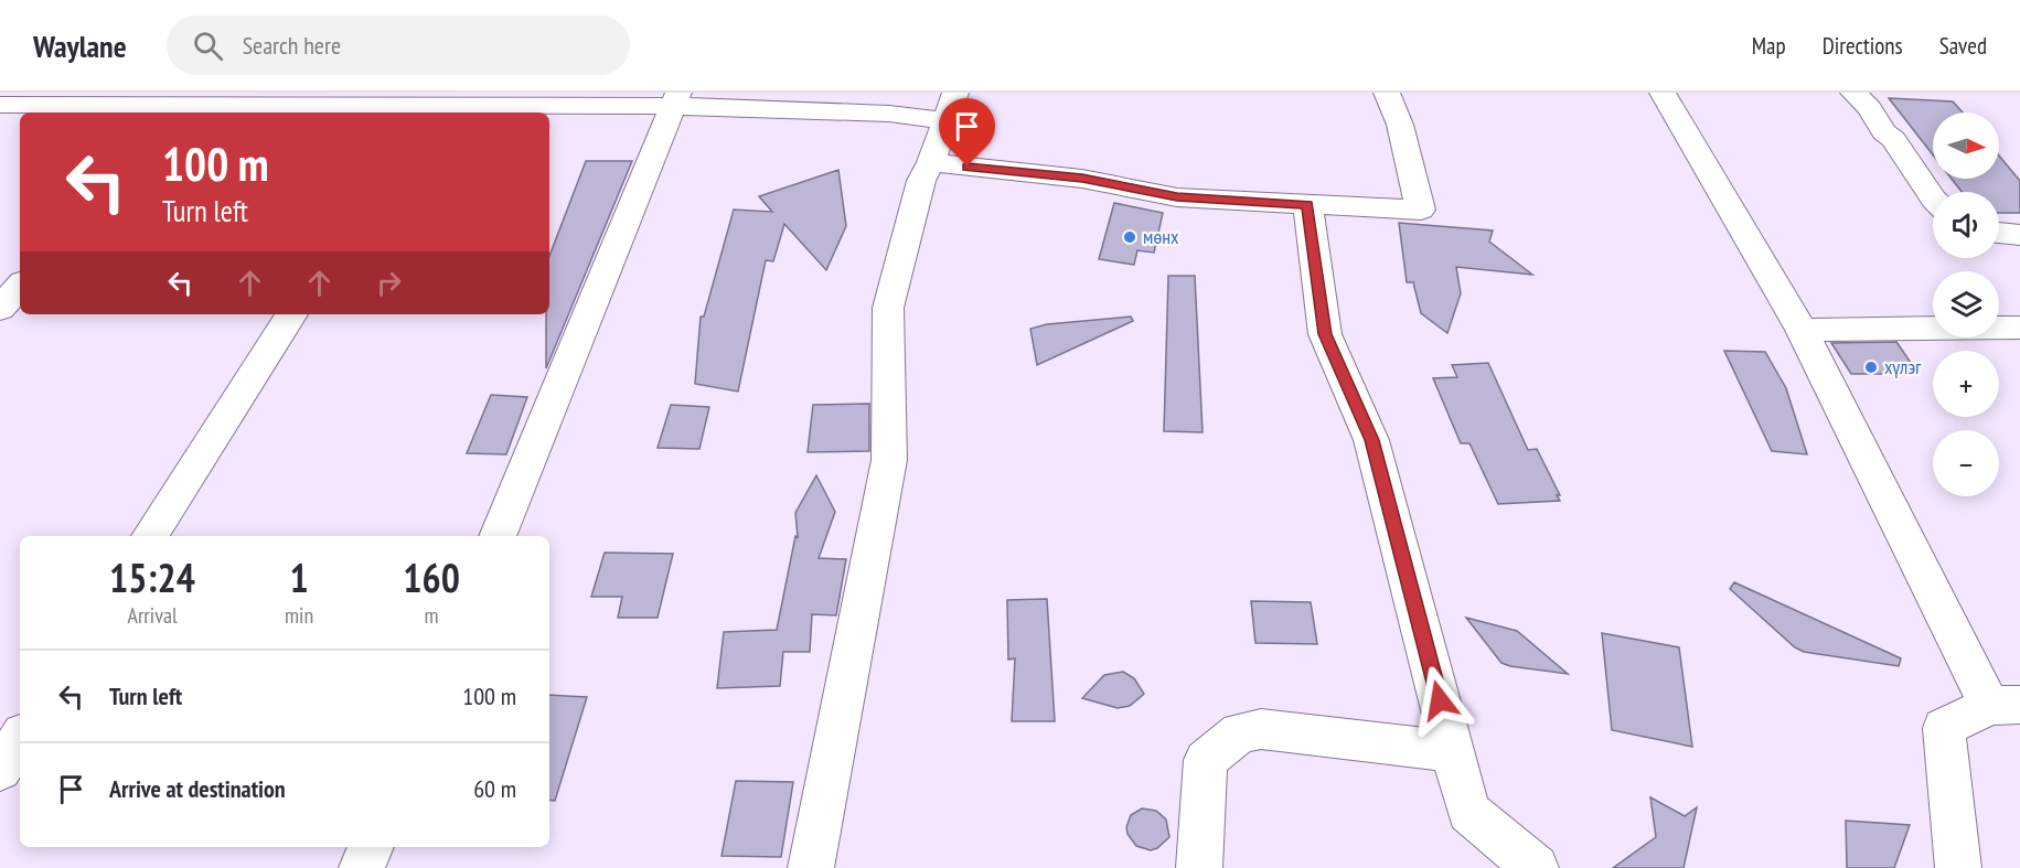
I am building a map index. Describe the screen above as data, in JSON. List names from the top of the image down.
{
  "places": ["мөнх", "хүлэг"],
  "north": "right",
  "page": {
    "header": "Waylane",
    "search": "Search here",
    "nav": ["Map", "Directions", "Saved"],
    "map_buttons": ["+", "−"],
    "turn": ["100 m", "Turn left"],
    "eta": [
      "15:24",
      "Arrival",
      "1",
      "min",
      "160",
      "m"
    ],
    "list": [
      {
        "name": "Turn left",
        "value": "100 m"
      },
      {
        "name": "Arrive at destination",
        "value": "60 m"
      }
    ]
  }
}
